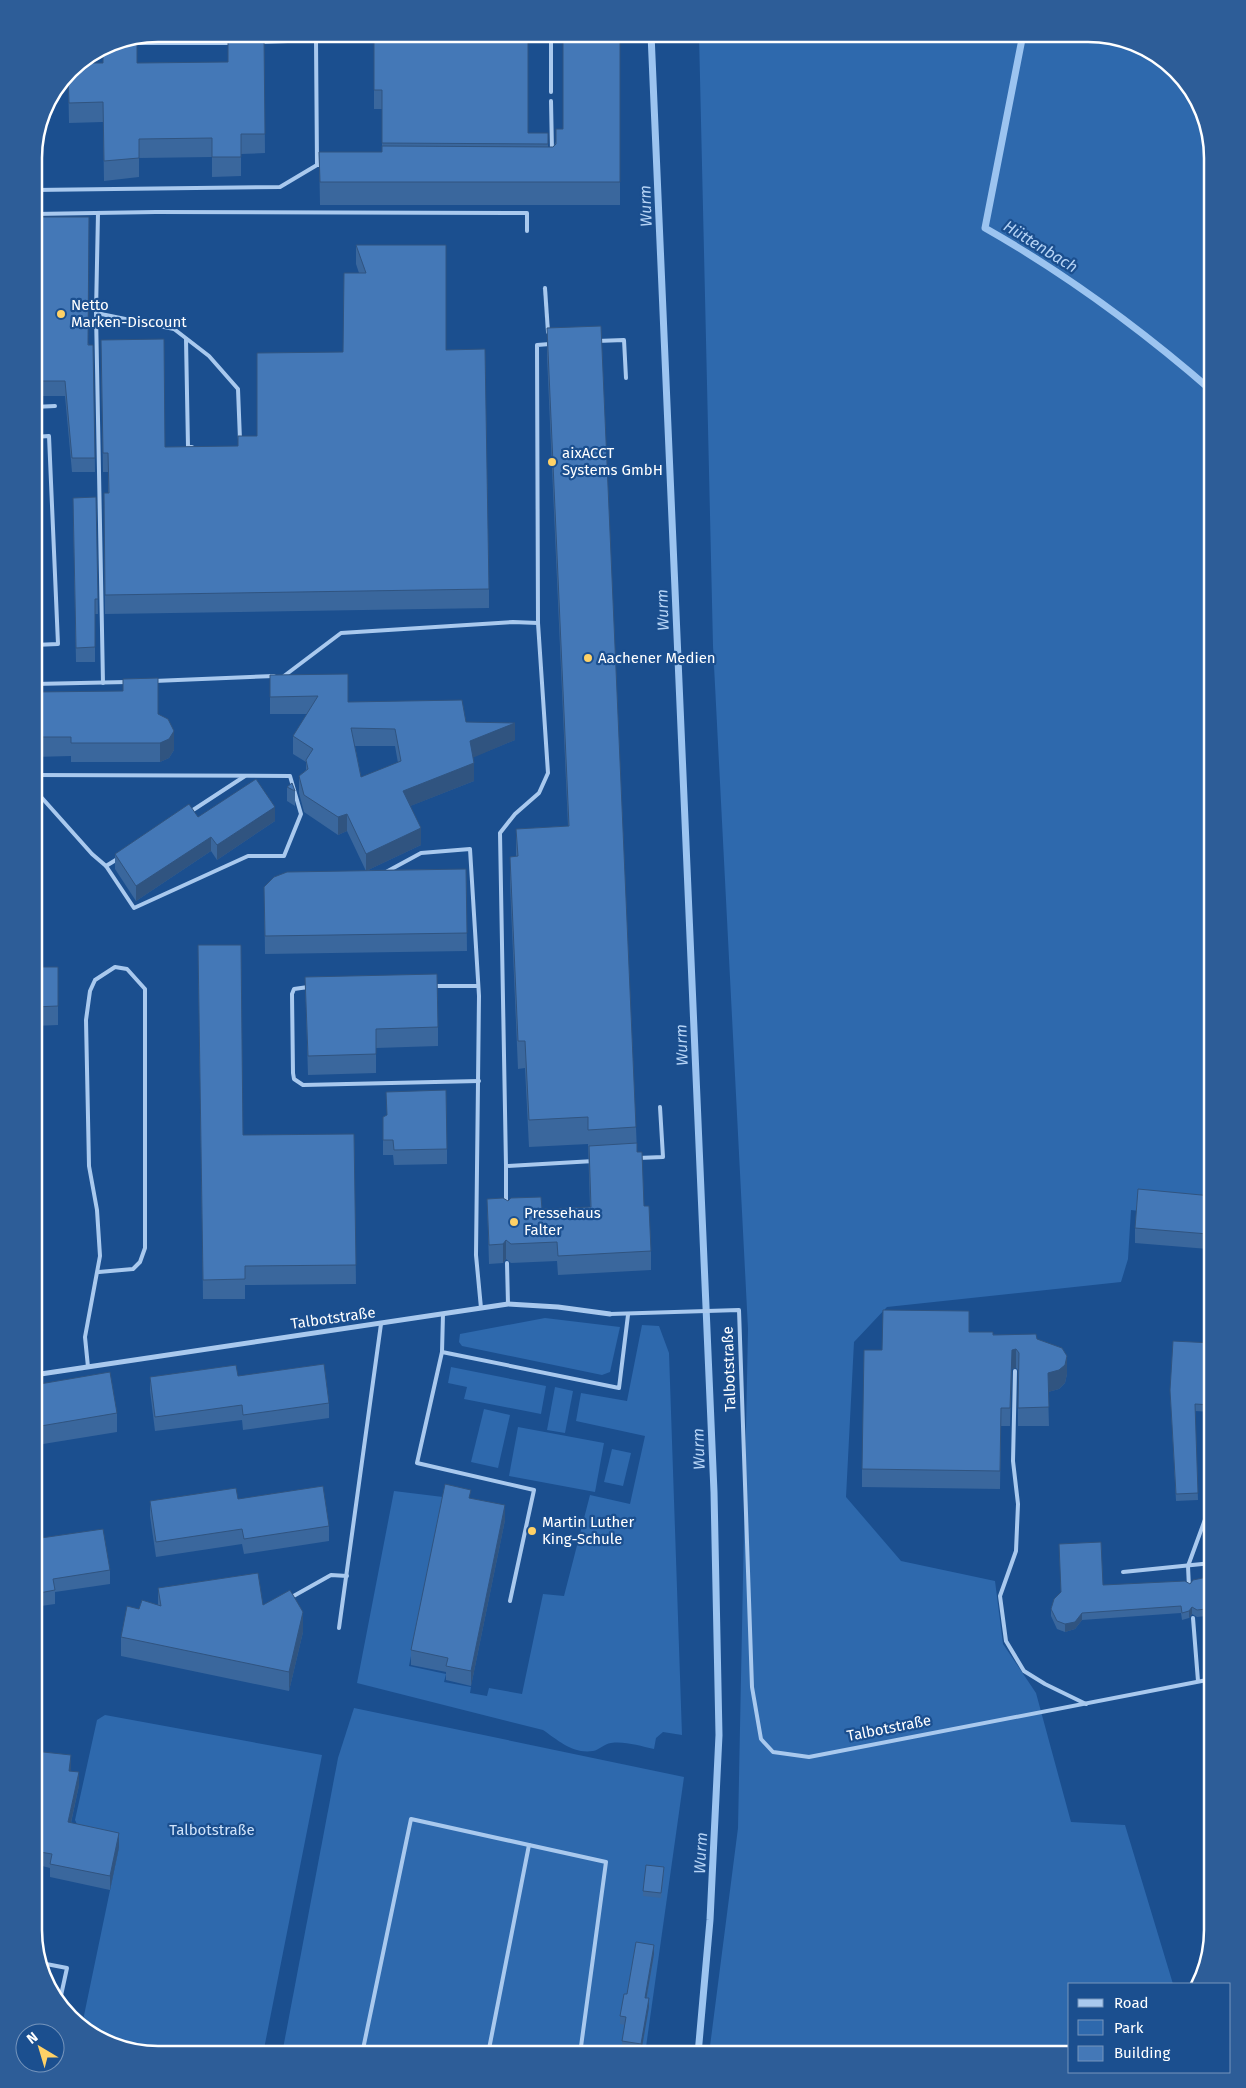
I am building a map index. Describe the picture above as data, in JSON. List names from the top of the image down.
{
  "streets": {
    "street": ["Talbotstraße"]
  },
  "water": ["Wurm", "Hüttenbach"],
  "parks": ["Talbotstraße"],
  "places": [
    "Netto Marken-Discount",
    "aixACCT Systems GmbH",
    "Aachener Medien",
    "Pressehaus Falter",
    "Martin Luther King-Schule"
  ],
  "legend": ["Road", "Park", "Building"],
  "north": "top left"
}
